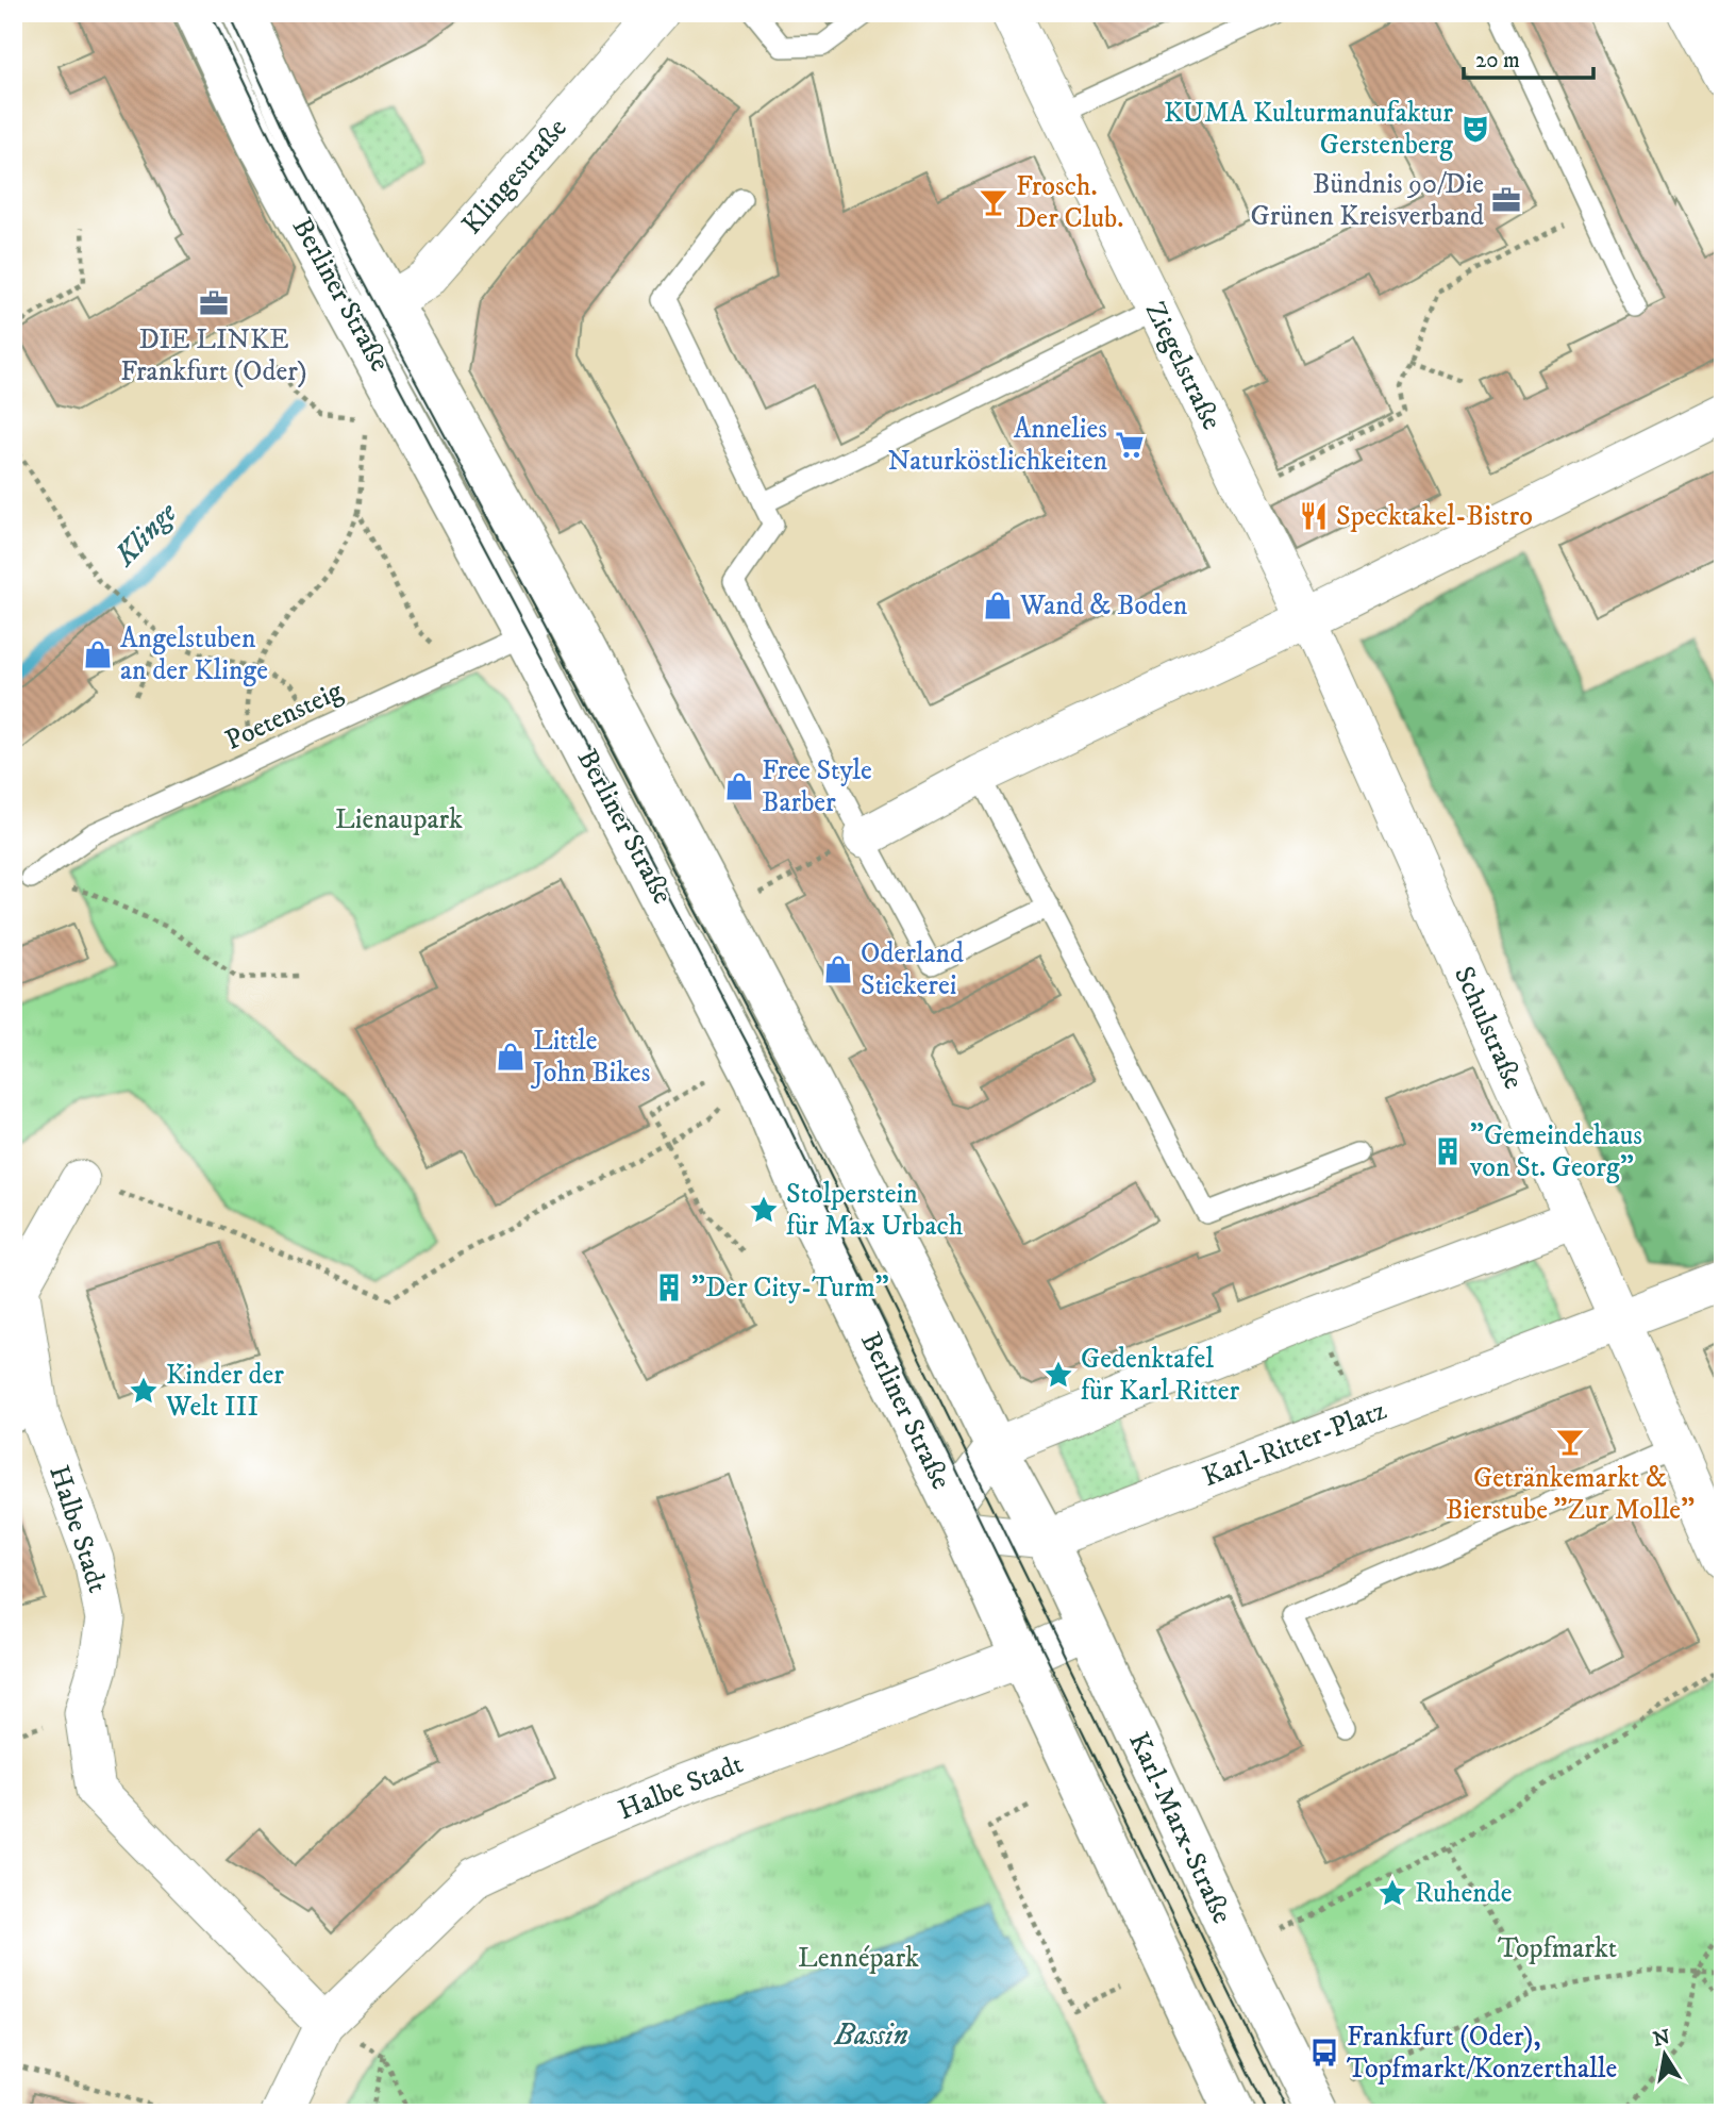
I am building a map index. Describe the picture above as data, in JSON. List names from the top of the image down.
{
  "streets": {
    "street": [
      "Klingestraße",
      "Berliner Straße",
      "Ziegelstraße",
      "Schulstraße",
      "Karl-Ritter-Platz",
      "Halbe Stadt",
      "Karl-Marx-Straße"
    ],
    "lane": ["Poetensteig"]
  },
  "crossings": [
    ["Klingestraße", "Berliner Straße"],
    ["Berliner Straße", "Poetensteig"],
    ["Berliner Straße", "Karl-Ritter-Platz"],
    ["Berliner Straße", "Halbe Stadt"],
    ["Berliner Straße", "Karl-Marx-Straße"],
    ["Ziegelstraße", "Schulstraße"],
    ["Schulstraße", "Karl-Ritter-Platz"],
    ["Karl-Ritter-Platz", "Karl-Marx-Straße"],
    ["Halbe Stadt", "Karl-Marx-Straße"]
  ],
  "water": ["Klinge", "Bassin"],
  "parks": ["Lienaupark", "Topfmarkt", "Lennépark"],
  "places": {
    "theatre": ["KUMA Kulturmanufaktur Gerstenberg"],
    "office": ["Bündnis 90/Die Grünen Kreisverband", "DIE LINKE Frankfurt (Oder)"],
    "bar": ["Frosch. Der Club.", "Getränkemarkt & Bierstube \"Zur Molle\""],
    "supermarket": ["Annelies Naturköstlichkeiten"],
    "restaurant": ["Specktakel-Bistro"],
    "shop": [
      "Wand & Boden",
      "Angelstuben an der Klinge",
      "Free Style Barber",
      "Oderland Stickerei",
      "Little John Bikes"
    ],
    "building": ["\"Gemeindehaus von St. Georg\"", "\"Der City-Turm\""],
    "place": [
      "Stolperstein für Max Urbach",
      "Gedenktafel für Karl Ritter",
      "Kinder der Welt III",
      "Ruhende"
    ],
    "bus stop": ["Frankfurt (Oder), Topfmarkt/Konzerthalle"]
  },
  "scale_bar": "20 m",
  "north": "top"
}
